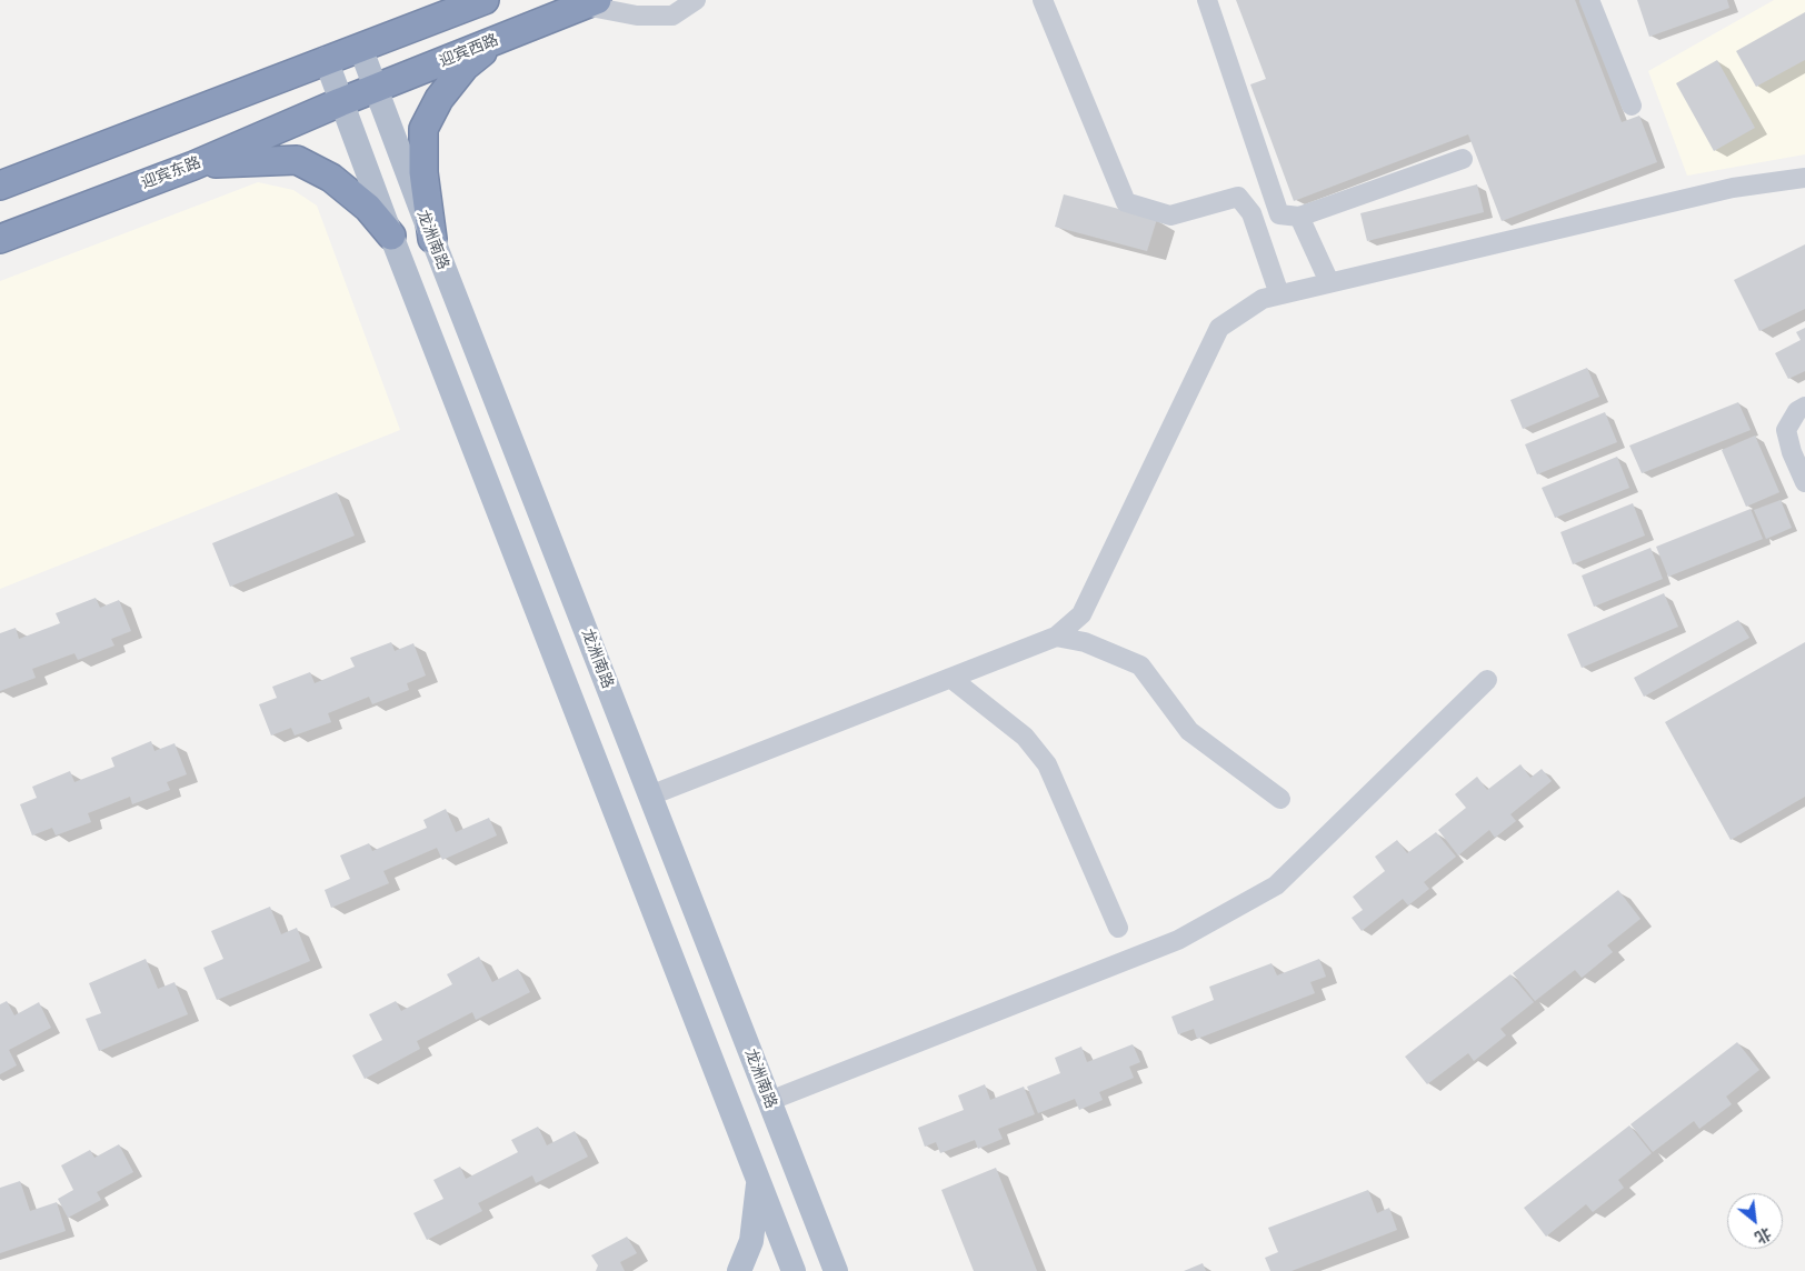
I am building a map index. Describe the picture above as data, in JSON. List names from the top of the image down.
{
  "streets": {
    "highway": ["迎宾西路", "迎宾东路"],
    "main road": ["龙洲南路"]
  },
  "crossings": [
    ["迎宾西路", "迎宾东路"],
    ["迎宾西路", "龙洲南路"]
  ],
  "north": "bottom right"
}
